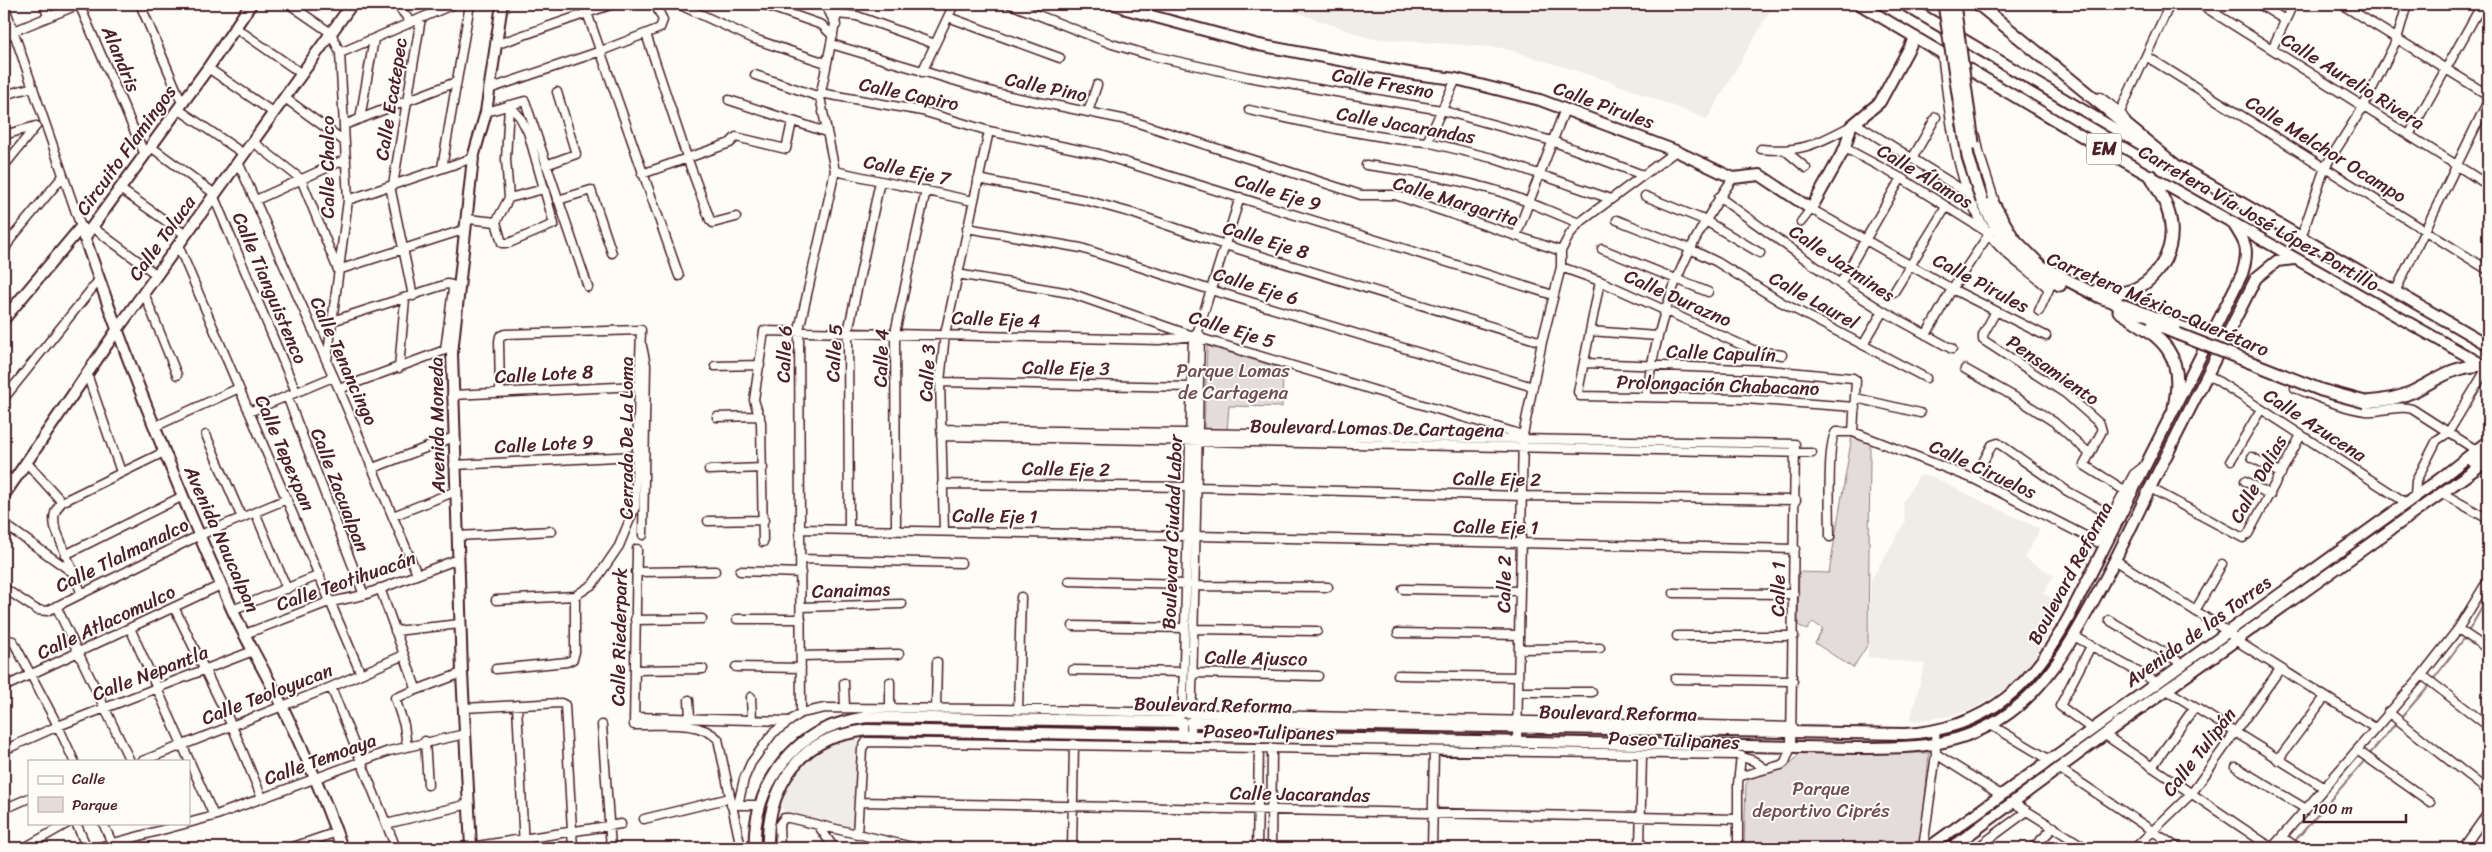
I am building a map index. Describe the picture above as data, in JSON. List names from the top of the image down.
{
  "streets": {
    "highway": ["Carretera México-Querétaro"],
    "main road": [
      "Calle Pirules",
      "EM",
      "Circuito Flamingos",
      "Carretera Vía José López Portillo",
      "Calle Toluca",
      "Avenida Moneda",
      "Avenida Naucalpan",
      "Boulevard Reforma",
      "Avenida de las Torres"
    ],
    "street": [
      "Alandris",
      "Calle Aurelio Rivera",
      "Calle Fresno",
      "Calle Pino",
      "Calle Capiro",
      "Calle Ecatepec",
      "Calle Jacarandas",
      "Calle Melchor Ocampo",
      "Calle Chalco",
      "Calle Eje 7",
      "Calle Álamos",
      "Calle Eje 9",
      "Calle Margarita",
      "Calle Eje 8",
      "Calle Jazmines",
      "Calle Eje 6",
      "Calle Tianguistenco",
      "Calle Durazno",
      "Calle Laurel",
      "Calle Eje 4",
      "Calle Eje 5",
      "Calle 5",
      "Calle Capulín",
      "Calle 6",
      "Calle 4",
      "Calle Tenancingo",
      "Calle Eje 3",
      "Pensamiento",
      "Calle 3",
      "Calle Lote 8",
      "Prolongación Chabacano",
      "Calle Azucena",
      "Boulevard Lomas De Cartagena",
      "Cerrada De La Loma",
      "Calle Lote 9",
      "Calle Tepexpan",
      "Calle Eje 2",
      "Calle Ciruelos",
      "Calle Dalias",
      "Calle Zacualpan",
      "Calle Eje 1",
      "Boulevard Ciudad Labor",
      "Calle Tlalmanalco",
      "Calle Teotihuacán",
      "Calle 2",
      "Calle 1",
      "Canaimas",
      "Calle Atlacomulco",
      "Calle Riederpark",
      "Calle Ajusco",
      "Calle Nepantla",
      "Calle Teoloyucan",
      "Paseo Tulipanes",
      "Calle Tulipán",
      "Calle Temoaya"
    ]
  },
  "crossings": [
    ["Alandris", "Circuito Flamingos"],
    ["Calle Pino", "Calle Margarita"],
    ["Calle Pino", "Calle 6"],
    ["Calle Capiro", "Calle Eje 9"],
    ["Calle Capiro", "Calle 6"],
    ["Calle Capiro", "Calle 3"],
    ["Calle Pirules", "Pensamiento"],
    ["Calle Jacarandas", "Paseo Tulipanes"],
    ["Circuito Flamingos", "Avenida Naucalpan"],
    ["Calle Chalco", "Calle Toluca"],
    ["Calle Chalco", "Calle Tenancingo"],
    ["Calle Eje 7", "Calle 5"],
    ["Calle Eje 7", "Calle 6"],
    ["Calle Eje 7", "Calle 4"],
    ["Calle Eje 7", "Calle 3"],
    ["Calle Álamos", "Carretera México-Querétaro"],
    ["Calle Eje 9", "Calle 3"],
    ["Calle Eje 9", "Boulevard Ciudad Labor"],
    ["Calle Eje 9", "Calle 2"],
    ["Calle Margarita", "Calle 2"],
    ["Carretera Vía José López Portillo", "Carretera México-Querétaro"],
    ["Carretera Vía José López Portillo", "Boulevard Reforma"],
    ["Calle Toluca", "Calle Tianguistenco"],
    ["Calle Toluca", "Calle Tenancingo"],
    ["Calle Toluca", "Calle Tepexpan"],
    ["Calle Toluca", "Avenida Naucalpan"],
    ["Calle Eje 8", "Calle 3"],
    ["Calle Eje 8", "Boulevard Ciudad Labor"],
    ["Calle Eje 8", "Calle 2"],
    ["Calle Eje 6", "Calle 3"],
    ["Calle Eje 6", "Boulevard Ciudad Labor"],
    ["Calle Eje 6", "Calle 2"],
    ["Calle Durazno", "Calle 2"],
    ["Calle Eje 4", "Calle Eje 5"],
    ["Calle Eje 4", "Calle 5"],
    ["Calle Eje 4", "Calle 6"],
    ["Calle Eje 4", "Calle 4"],
    ["Calle Eje 4", "Calle 3"],
    ["Calle Eje 4", "Boulevard Ciudad Labor"],
    ["Calle Eje 5", "Calle 3"],
    ["Calle Eje 5", "Boulevard Lomas De Cartagena"],
    ["Calle Eje 5", "Boulevard Ciudad Labor"],
    ["Calle Eje 5", "Calle 2"],
    ["Calle 5", "Calle Eje 1"],
    ["Calle Capulín", "Prolongación Chabacano"],
    ["Calle 6", "Calle Eje 1"],
    ["Calle 6", "Canaimas"],
    ["Calle 4", "Calle Eje 1"],
    ["Calle Tenancingo", "Calle Teotihuacán"],
    ["Calle Eje 3", "Calle 3"],
    ["Calle Eje 3", "Boulevard Ciudad Labor"],
    ["Calle 3", "Boulevard Lomas De Cartagena"],
    ["Calle 3", "Calle Eje 2"],
    ["Calle 3", "Calle Eje 1"],
    ["Calle Lote 8", "Avenida Moneda"],
    ["Calle Lote 8", "Cerrada De La Loma"],
    ["Avenida Moneda", "Calle Lote 9"],
    ["Avenida Moneda", "Calle Teotihuacán"],
    ["Avenida Moneda", "Calle Temoaya"],
    ["Calle Azucena", "Calle Dalias"],
    ["Calle Azucena", "Boulevard Reforma"],
    ["Calle Azucena", "Avenida de las Torres"],
    ["Boulevard Lomas De Cartagena", "Boulevard Ciudad Labor"],
    ["Boulevard Lomas De Cartagena", "Calle 2"],
    ["Boulevard Lomas De Cartagena", "Calle 1"],
    ["Cerrada De La Loma", "Calle Lote 9"],
    ["Calle Tepexpan", "Calle Tlalmanalco"],
    ["Calle Tepexpan", "Calle Teotihuacán"],
    ["Calle Tepexpan", "Calle Teoloyucan"],
    ["Calle Eje 2", "Boulevard Ciudad Labor"],
    ["Calle Eje 2", "Calle 2"],
    ["Calle Eje 2", "Calle 1"],
    ["Calle Dalias", "Boulevard Reforma"],
    ["Calle Zacualpan", "Calle Teotihuacán"],
    ["Calle Eje 1", "Boulevard Ciudad Labor"],
    ["Calle Eje 1", "Calle 2"],
    ["Calle Eje 1", "Calle 1"],
    ["Boulevard Ciudad Labor", "Boulevard Reforma"],
    ["Boulevard Ciudad Labor", "Calle Ajusco"],
    ["Avenida Naucalpan", "Calle Tlalmanalco"],
    ["Avenida Naucalpan", "Calle Teotihuacán"],
    ["Avenida Naucalpan", "Calle Atlacomulco"],
    ["Avenida Naucalpan", "Calle Nepantla"],
    ["Avenida Naucalpan", "Calle Teoloyucan"],
    ["Avenida Naucalpan", "Calle Temoaya"],
    ["Boulevard Reforma", "Calle 2"],
    ["Boulevard Reforma", "Calle 1"]
  ],
  "parks": ["Parque Lomas de Cartagena", "Parque deportivo Ciprés"],
  "legend": ["Calle", "Parque"],
  "scale_bar": "100 m"
}
